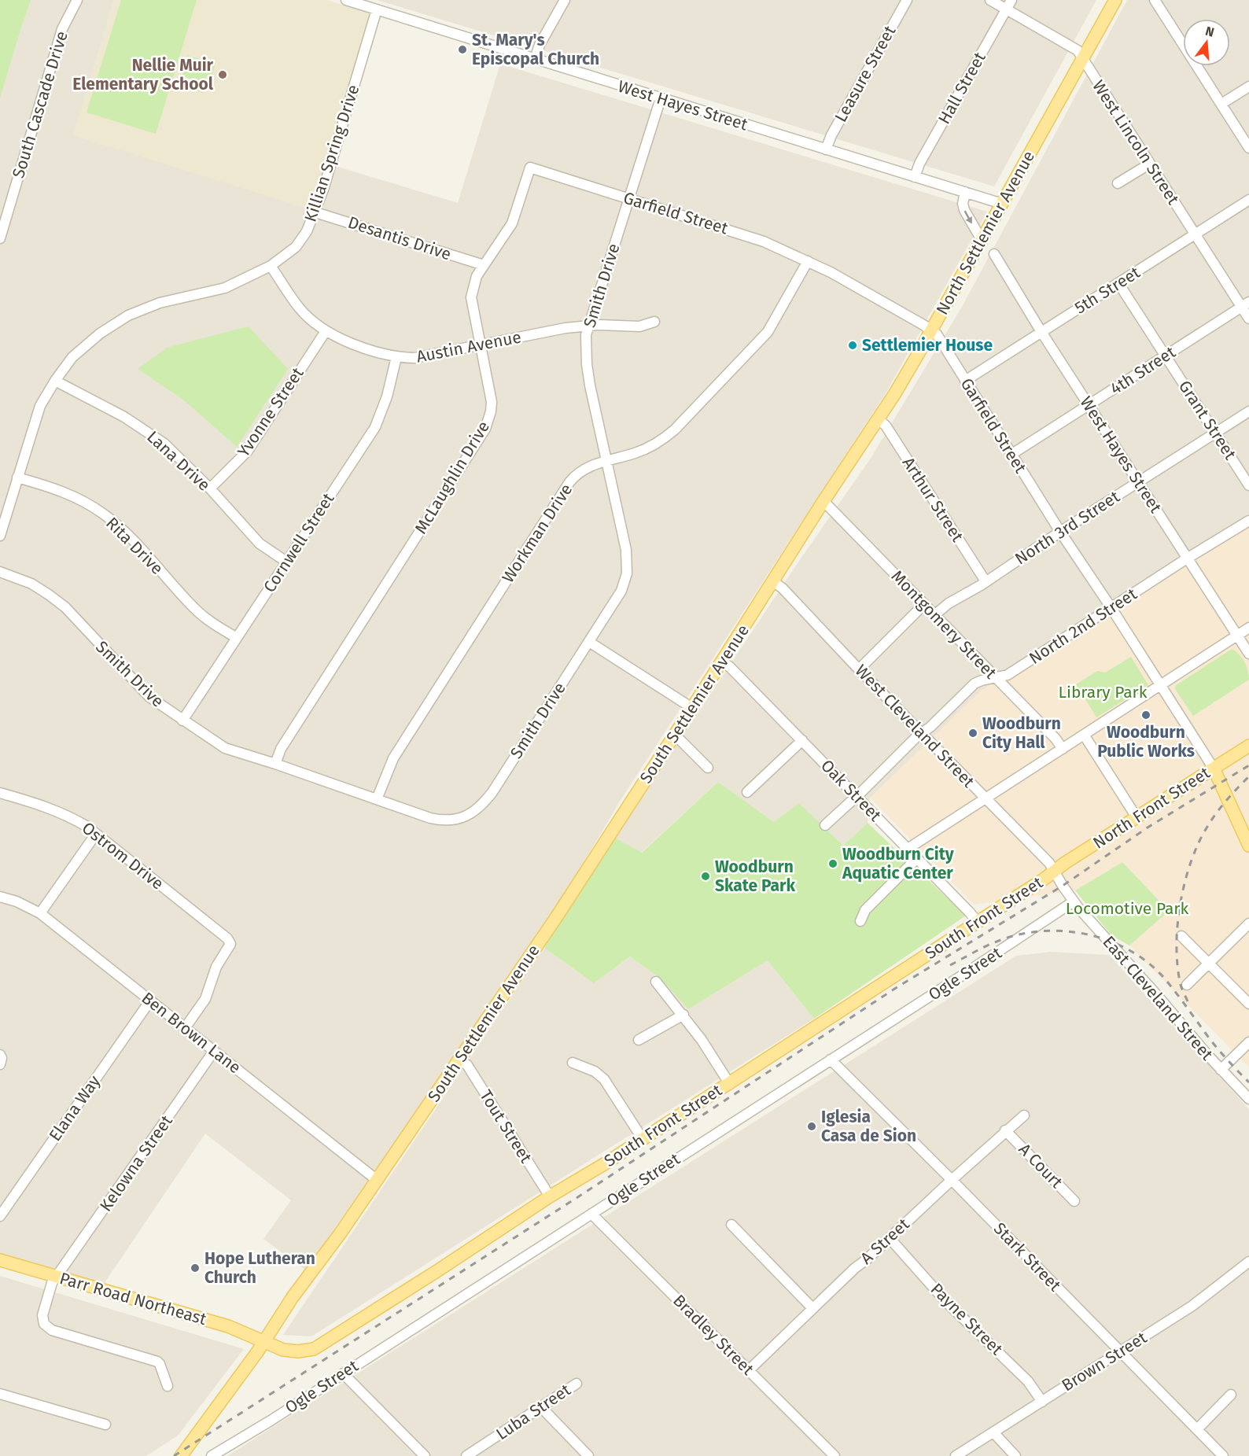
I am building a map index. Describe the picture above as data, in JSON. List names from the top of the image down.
{
  "streets": {
    "main road": [
      "North Settlemier Avenue",
      "South Settlemier Avenue",
      "North Front Street",
      "South Front Street",
      "Parr Road Northeast"
    ],
    "street": [
      "Leasure Street",
      "Hall Street",
      "South Cascade Drive",
      "West Hayes Street",
      "West Lincoln Street",
      "Killian Spring Drive",
      "Garfield Street",
      "Desantis Drive",
      "Smith Drive",
      "5th Street",
      "Austin Avenue",
      "4th Street",
      "Yvonne Street",
      "Grant Street",
      "Lana Drive",
      "McLaughlin Drive",
      "Arthur Street",
      "North 3rd Street",
      "Workman Drive",
      "Cornwell Street",
      "Rita Drive",
      "Montgomery Street",
      "North 2nd Street",
      "West Cleveland Street",
      "Oak Street",
      "Ostrom Drive",
      "Ogle Street",
      "East Cleveland Street",
      "Ben Brown Lane",
      "Elana Way",
      "Tout Street",
      "Kelowna Street",
      "A Court",
      "A Street",
      "Stark Street",
      "Payne Street",
      "Bradley Street",
      "Brown Street",
      "Luba Street"
    ]
  },
  "crossings": [
    ["Leasure Street", "West Hayes Street"],
    ["Hall Street", "West Hayes Street"],
    ["Hall Street", "West Lincoln Street"],
    ["West Hayes Street", "Killian Spring Drive"],
    ["West Hayes Street", "North Settlemier Avenue"],
    ["West Hayes Street", "Smith Drive"],
    ["West Hayes Street", "5th Street"],
    ["West Hayes Street", "4th Street"],
    ["West Hayes Street", "North 3rd Street"],
    ["West Hayes Street", "North 2nd Street"],
    ["West Lincoln Street", "North Settlemier Avenue"],
    ["West Lincoln Street", "5th Street"],
    ["West Lincoln Street", "4th Street"],
    ["Killian Spring Drive", "Desantis Drive"],
    ["Killian Spring Drive", "Austin Avenue"],
    ["Killian Spring Drive", "Lana Drive"],
    ["Killian Spring Drive", "Rita Drive"],
    ["Garfield Street", "North Settlemier Avenue"],
    ["Garfield Street", "Smith Drive"],
    ["Garfield Street", "5th Street"],
    ["Garfield Street", "4th Street"],
    ["Garfield Street", "McLaughlin Drive"],
    ["Garfield Street", "North 3rd Street"],
    ["Garfield Street", "Workman Drive"],
    ["Garfield Street", "North 2nd Street"],
    ["Garfield Street", "North Front Street"],
    ["North Settlemier Avenue", "Arthur Street"],
    ["North Settlemier Avenue", "Montgomery Street"],
    ["North Settlemier Avenue", "South Settlemier Avenue"],
    ["North Settlemier Avenue", "West Cleveland Street"],
    ["Desantis Drive", "McLaughlin Drive"],
    ["Smith Drive", "Austin Avenue"],
    ["Smith Drive", "McLaughlin Drive"],
    ["Smith Drive", "Workman Drive"],
    ["Smith Drive", "Cornwell Street"],
    ["5th Street", "Grant Street"],
    ["Austin Avenue", "Yvonne Street"],
    ["Austin Avenue", "McLaughlin Drive"],
    ["Austin Avenue", "Cornwell Street"],
    ["4th Street", "Grant Street"],
    ["Yvonne Street", "Lana Drive"],
    ["Grant Street", "North 3rd Street"],
    ["Lana Drive", "Cornwell Street"],
    ["Arthur Street", "North 3rd Street"],
    ["North 3rd Street", "Montgomery Street"],
    ["Cornwell Street", "Rita Drive"],
    ["Montgomery Street", "North 2nd Street"],
    ["North 2nd Street", "West Cleveland Street"],
    ["North 2nd Street", "Oak Street"],
    ["South Settlemier Avenue", "West Cleveland Street"],
    ["South Settlemier Avenue", "Oak Street"],
    ["South Settlemier Avenue", "South Front Street"],
    ["South Settlemier Avenue", "Ben Brown Lane"],
    ["South Settlemier Avenue", "Tout Street"],
    ["South Settlemier Avenue", "Parr Road Northeast"],
    ["West Cleveland Street", "North Front Street"],
    ["West Cleveland Street", "South Front Street"],
    ["West Cleveland Street", "East Cleveland Street"],
    ["Oak Street", "South Front Street"],
    ["North Front Street", "South Front Street"],
    ["North Front Street", "East Cleveland Street"],
    ["Ostrom Drive", "Ben Brown Lane"],
    ["South Front Street", "East Cleveland Street"],
    ["South Front Street", "Tout Street"],
    ["South Front Street", "Parr Road Northeast"],
    ["Ogle Street", "East Cleveland Street"],
    ["Ogle Street", "Stark Street"],
    ["Ogle Street", "Bradley Street"],
    ["Ben Brown Lane", "Elana Way"],
    ["Ben Brown Lane", "Kelowna Street"],
    ["Kelowna Street", "Parr Road Northeast"],
    ["A Court", "A Street"],
    ["A Street", "Stark Street"],
    ["A Street", "Payne Street"],
    ["A Street", "Bradley Street"],
    ["Stark Street", "Brown Street"],
    ["Payne Street", "Brown Street"]
  ],
  "parks": ["Library Park", "Locomotive Park"],
  "places": [
    "St. Mary's Episcopal Church",
    "Nellie Muir Elementary School",
    "Settlemier House",
    "Woodburn Public Works",
    "Woodburn City Hall",
    "Woodburn City Aquatic Center",
    "Woodburn Skate Park",
    "Iglesia Casa de Sion",
    "Hope Lutheran Church"
  ],
  "north": "top"
}
